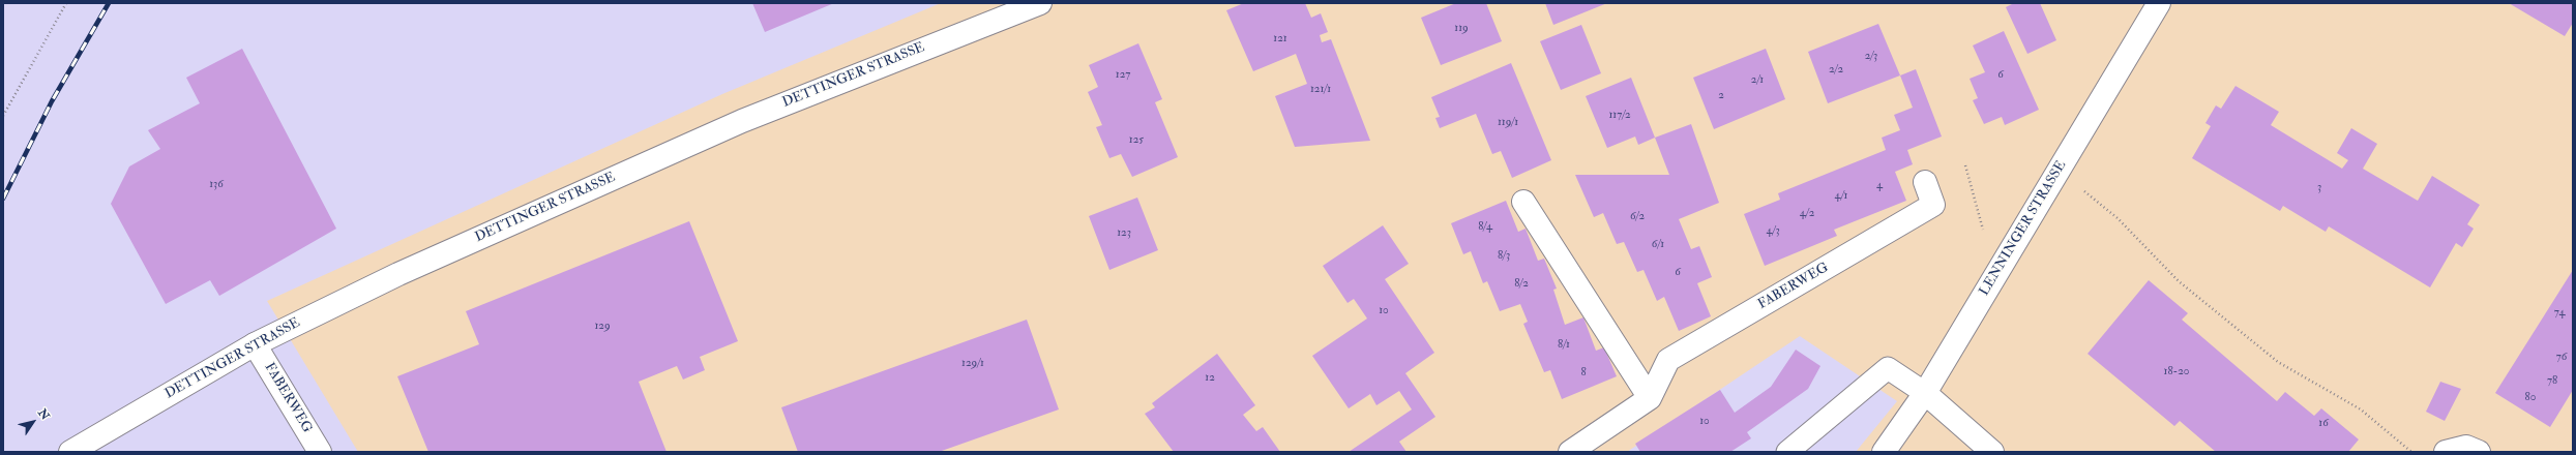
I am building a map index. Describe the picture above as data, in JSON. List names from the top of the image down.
{
  "streets": {
    "street": ["DETTINGER STRASSE", "LENNINGER STRASSE", "FABERWEG"]
  },
  "crossings": [
    ["DETTINGER STRASSE", "FABERWEG"]
  ],
  "house_numbers": [
    "119",
    "121",
    "2/3",
    "2/2",
    "127",
    "6",
    "2/1",
    "121/1",
    "2",
    "117/2",
    "119/1",
    "125",
    "136",
    "4",
    "3",
    "4/1",
    "4/2",
    "6/2",
    "8/4",
    "4/3",
    "123",
    "6/1",
    "8/3",
    "6",
    "8/2",
    "10",
    "74",
    "129",
    "8/1",
    "76",
    "129/1",
    "18-20",
    "8",
    "12",
    "78",
    "80",
    "10",
    "16"
  ],
  "north": "top right"
}
